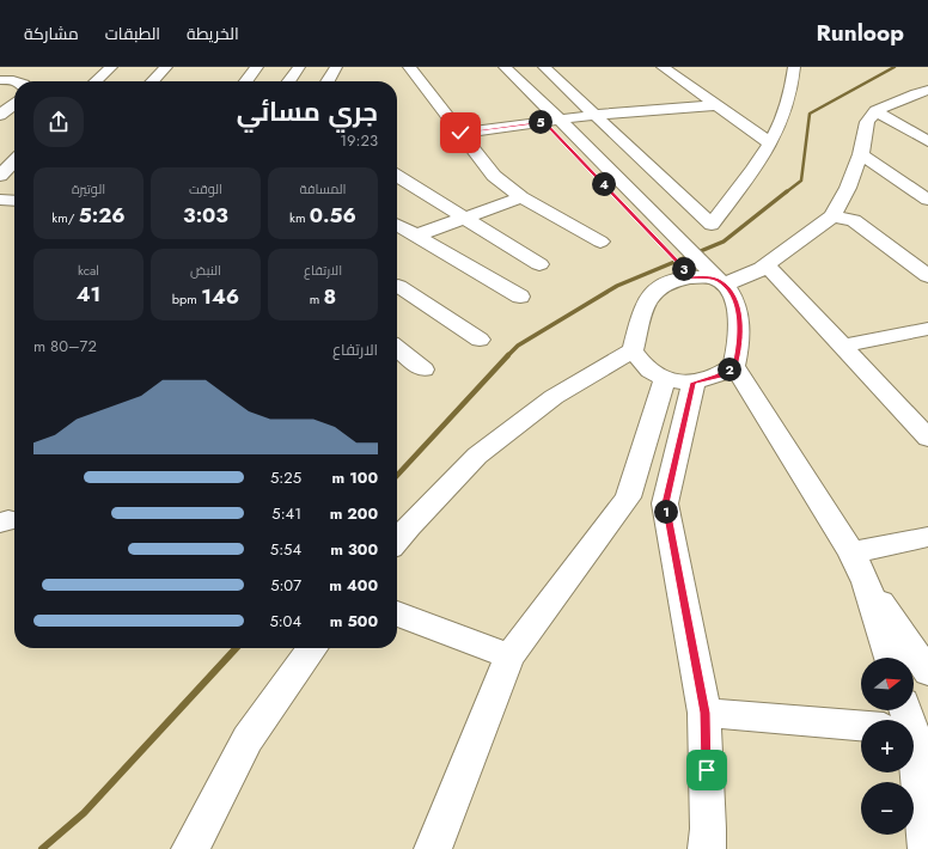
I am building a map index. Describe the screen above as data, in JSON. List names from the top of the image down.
{
  "north": "right",
  "page": {
    "header": "Runloop",
    "nav": ["الخريطة", "الطبقات", "مشاركة"],
    "heading": ["جري مسائي", "19:23"],
    "pins": [
      "5",
      "4",
      "3",
      "2",
      "1"
    ],
    "stats": [
      ["المسافة", "0.56 km"],
      ["الوقت", "3:03"],
      ["الوتيرة", "5:26 /km"],
      ["الارتفاع", "8 m"],
      ["النبض", "146 bpm"],
      ["kcal", "41"]
    ],
    "chart": ["الارتفاع", "72–80 m"],
    "list": [
      {
        "name": "100 m",
        "note": "5:25"
      },
      {
        "name": "200 m",
        "note": "5:41"
      },
      {
        "name": "300 m",
        "note": "5:54"
      },
      {
        "name": "400 m",
        "note": "5:07"
      },
      {
        "name": "500 m",
        "note": "5:04"
      }
    ],
    "map_buttons": ["+", "−"]
  }
}
